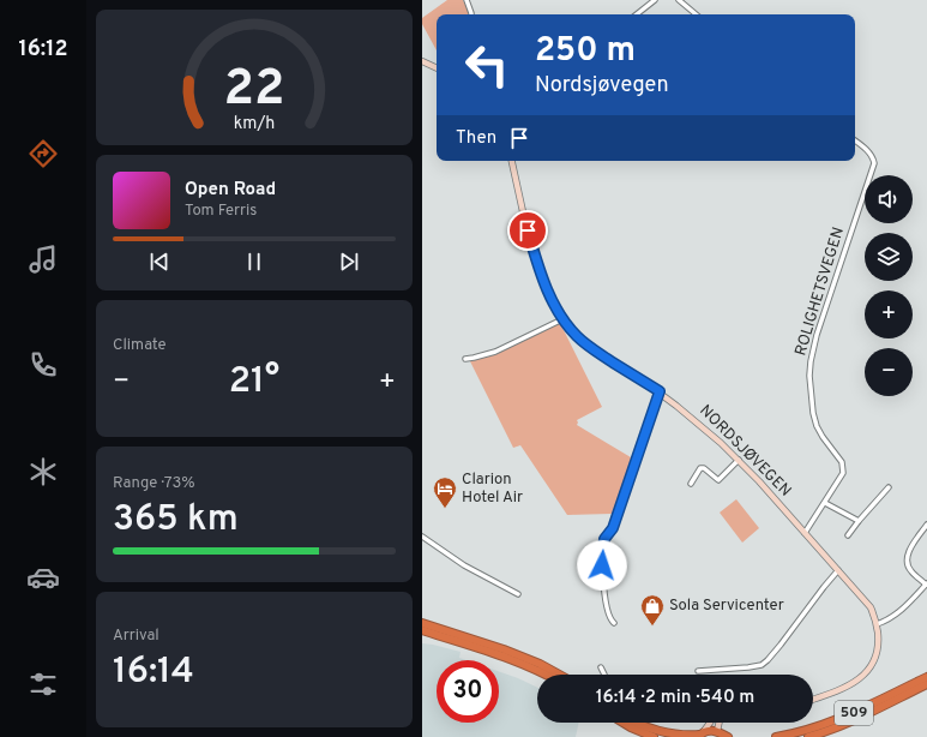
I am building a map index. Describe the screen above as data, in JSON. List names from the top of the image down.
{
  "streets": {
    "highway": ["509"],
    "street": ["ROLIGHETSVEGEN", "NORDSJØVEGEN"]
  },
  "crossings": [
    ["ROLIGHETSVEGEN", "NORDSJØVEGEN"]
  ],
  "places": {
    "hotel": ["Clarion Hotel Air"],
    "shop": ["Sola Servicenter"]
  },
  "page": {
    "tabs": "16:12",
    "turn": ["250 m", "Nordsjøvegen"],
    "then": "Then",
    "song": ["Open Road", "Tom Ferris"],
    "map_buttons": ["+", "−"],
    "tile": [
      "Climate",
      ["Range · 73%", "365 km"],
      ["Arrival", "16:14"]
    ],
    "heat": ["−", "21°", "+"],
    "limit": "30",
    "trip": "16:14 · 2 min · 540 m",
    "gauge": ["22", "km/h"]
  }
}
